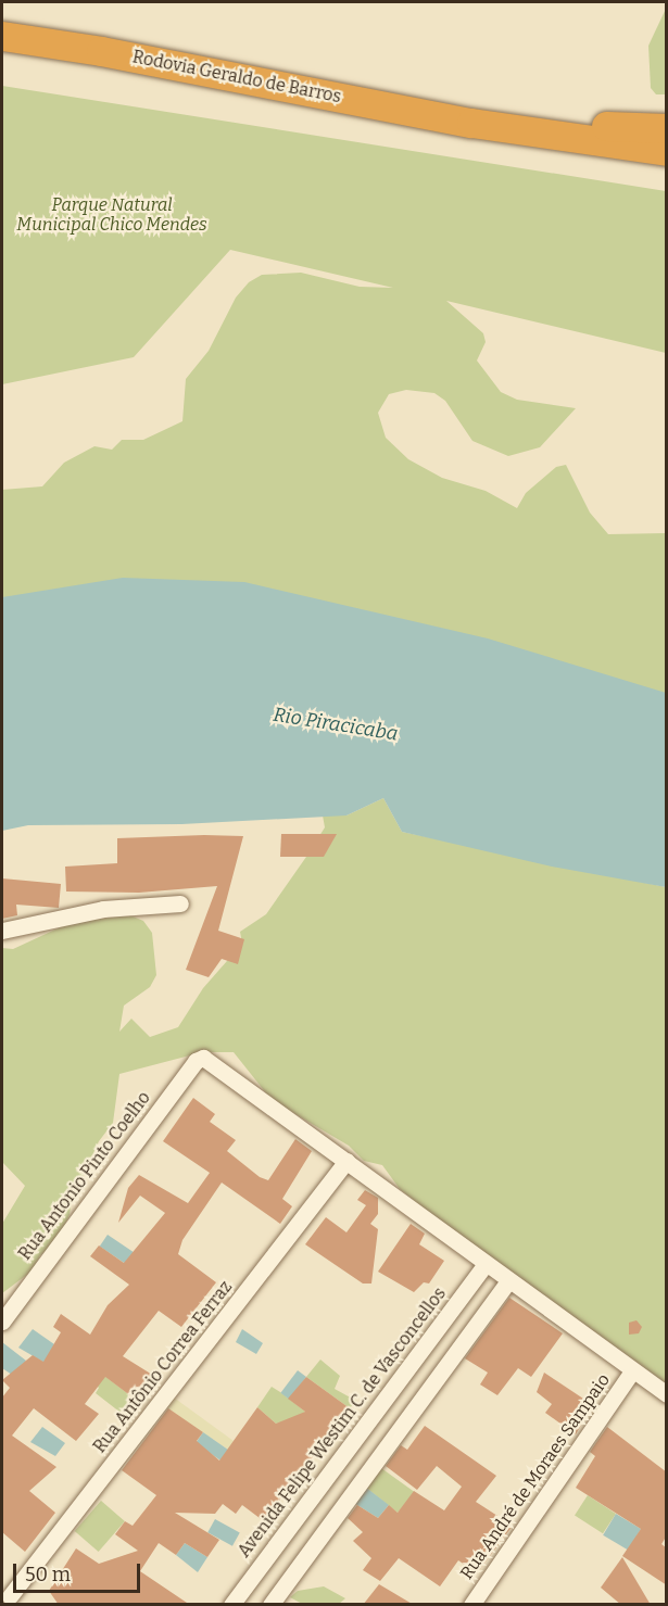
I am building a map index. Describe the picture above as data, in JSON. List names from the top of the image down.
{
  "streets": {
    "highway": ["Rodovia Geraldo de Barros"],
    "street": [
      "Rua Antonio Pinto Coelho",
      "Rua Antônio Correa Ferraz",
      "Avenida Felipe Westim C. de Vasconcellos",
      "Rua André de Moraes Sampaio"
    ]
  },
  "crossings": [
    ["Rua Antonio Pinto Coelho", "Rua Antônio Correa Ferraz"]
  ],
  "water": ["Rio Piracicaba"],
  "parks": ["Parque Natural Municipal Chico Mendes"],
  "scale_bar": "50 m"
}
